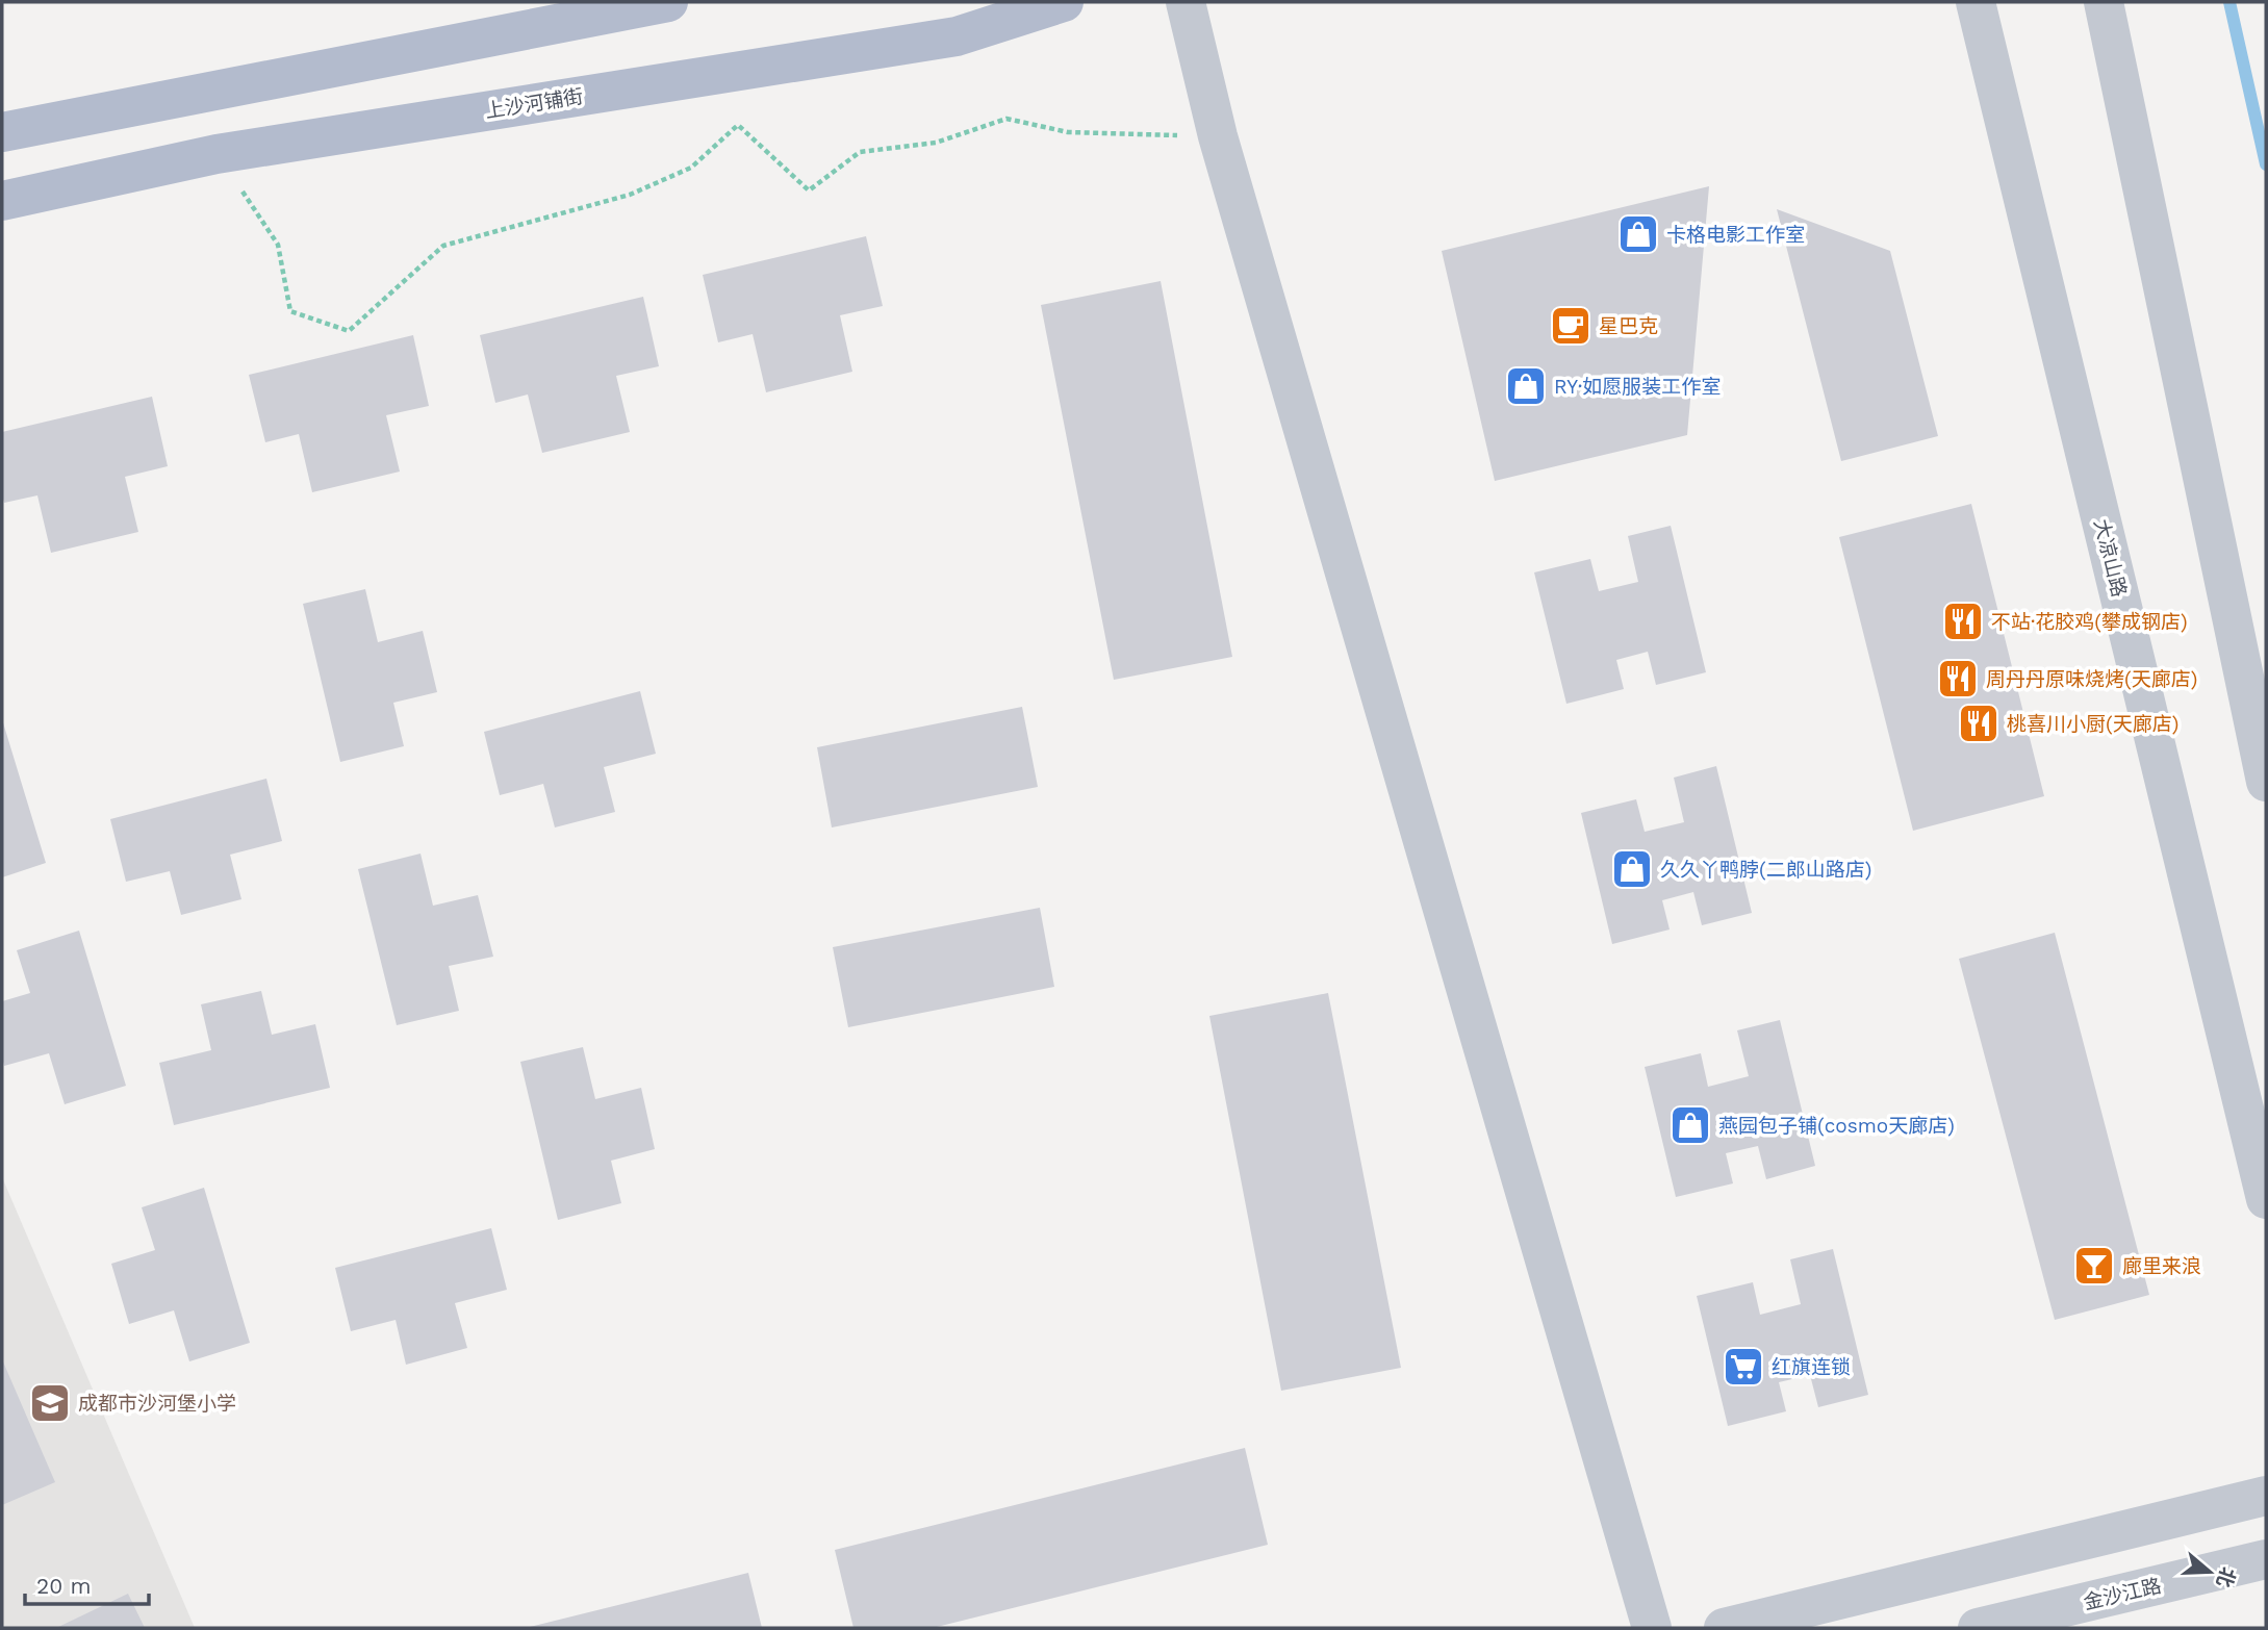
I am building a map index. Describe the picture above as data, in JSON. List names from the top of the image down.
{
  "streets": {
    "main road": ["上沙河铺街"],
    "street": ["大凉山路", "金沙江路"]
  },
  "places": {
    "shop": [
      "卡格电影工作室",
      "RY·如愿服装工作室",
      "久久丫鸭脖(二郎山路店)",
      "燕园包子铺(cosmo天廊店)"
    ],
    "cafe": ["星巴克"],
    "restaurant": ["不站·花胶鸡(攀成钢店)", "周丹丹原味烧烤(天廊店)", "桃喜川小厨(天廊店)"],
    "bar": ["廊里来浪"],
    "supermarket": ["红旗连锁"],
    "school or university": ["成都市沙河堡小学"]
  },
  "scale_bar": "20 m",
  "north": "right"
}
